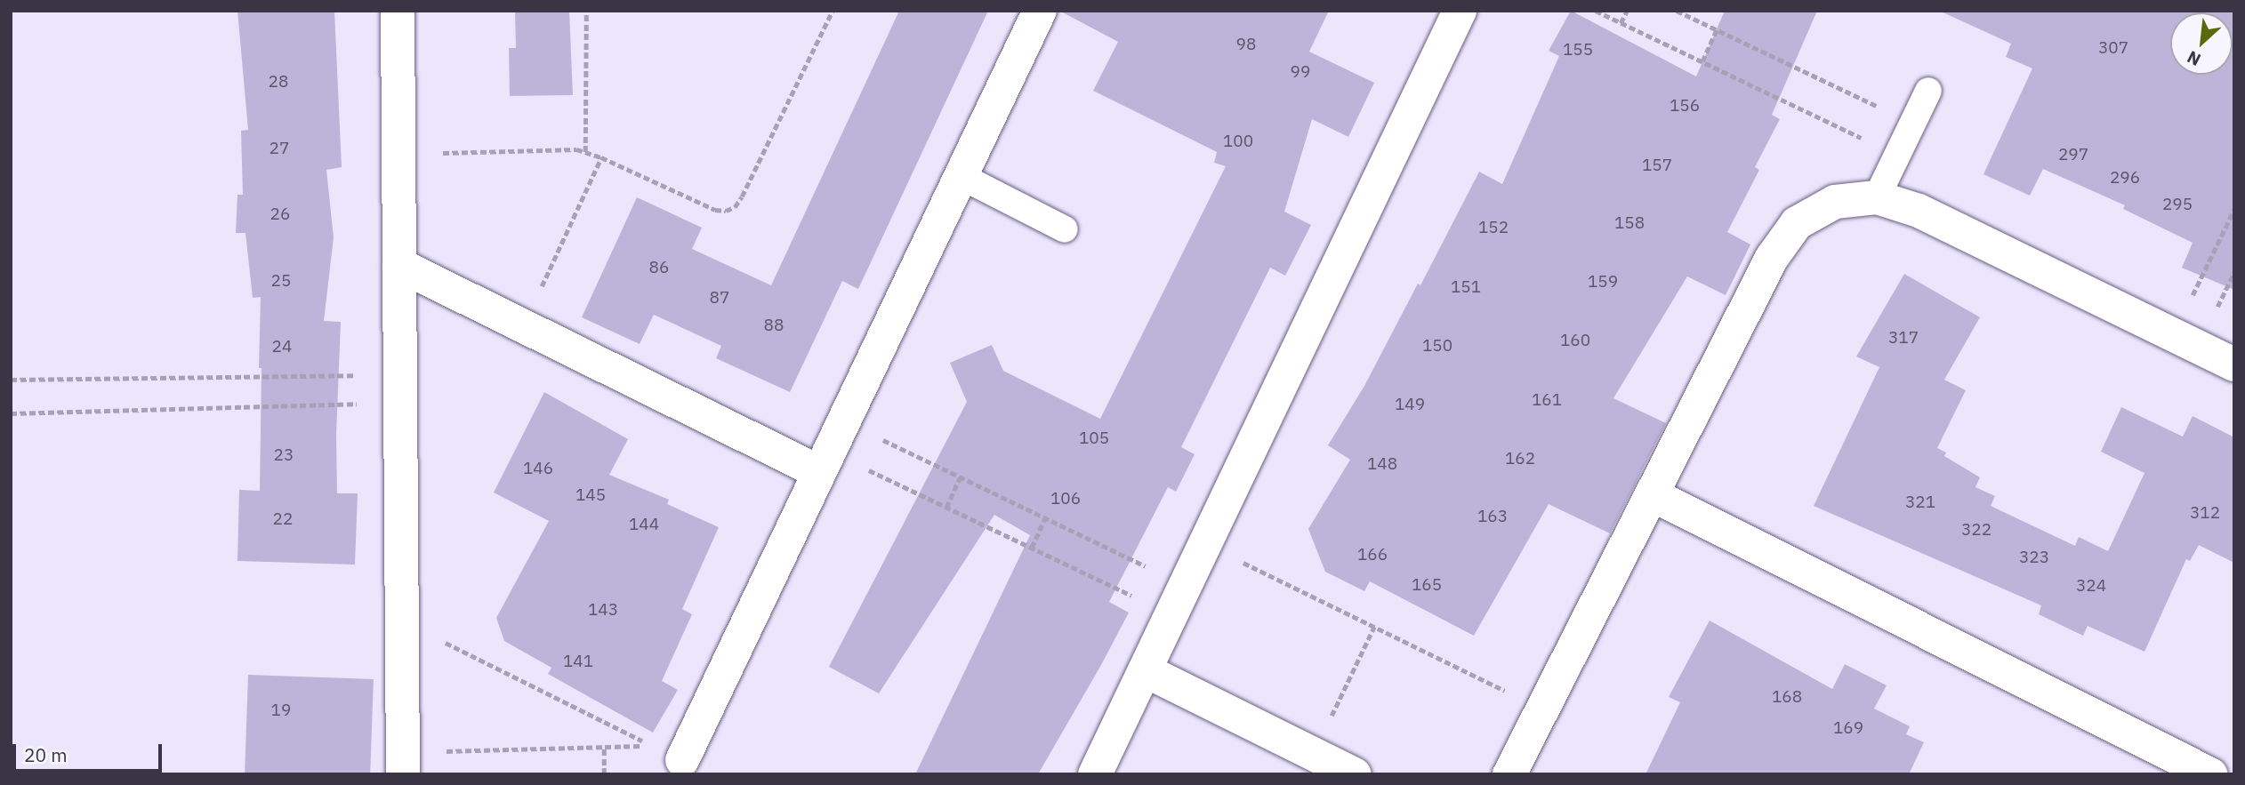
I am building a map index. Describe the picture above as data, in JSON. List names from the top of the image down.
{
  "house_numbers": [
    "98",
    "307",
    "155",
    "99",
    "28",
    "156",
    "100",
    "27",
    "297",
    "157",
    "296",
    "295",
    "26",
    "158",
    "152",
    "86",
    "25",
    "159",
    "151",
    "87",
    "88",
    "317",
    "160",
    "150",
    "24",
    "161",
    "149",
    "105",
    "23",
    "162",
    "148",
    "146",
    "145",
    "106",
    "321",
    "312",
    "163",
    "22",
    "144",
    "322",
    "166",
    "323",
    "165",
    "324",
    "143",
    "141",
    "168",
    "19",
    "169"
  ],
  "scale_bar": "20 m",
  "north": "bottom left"
}
